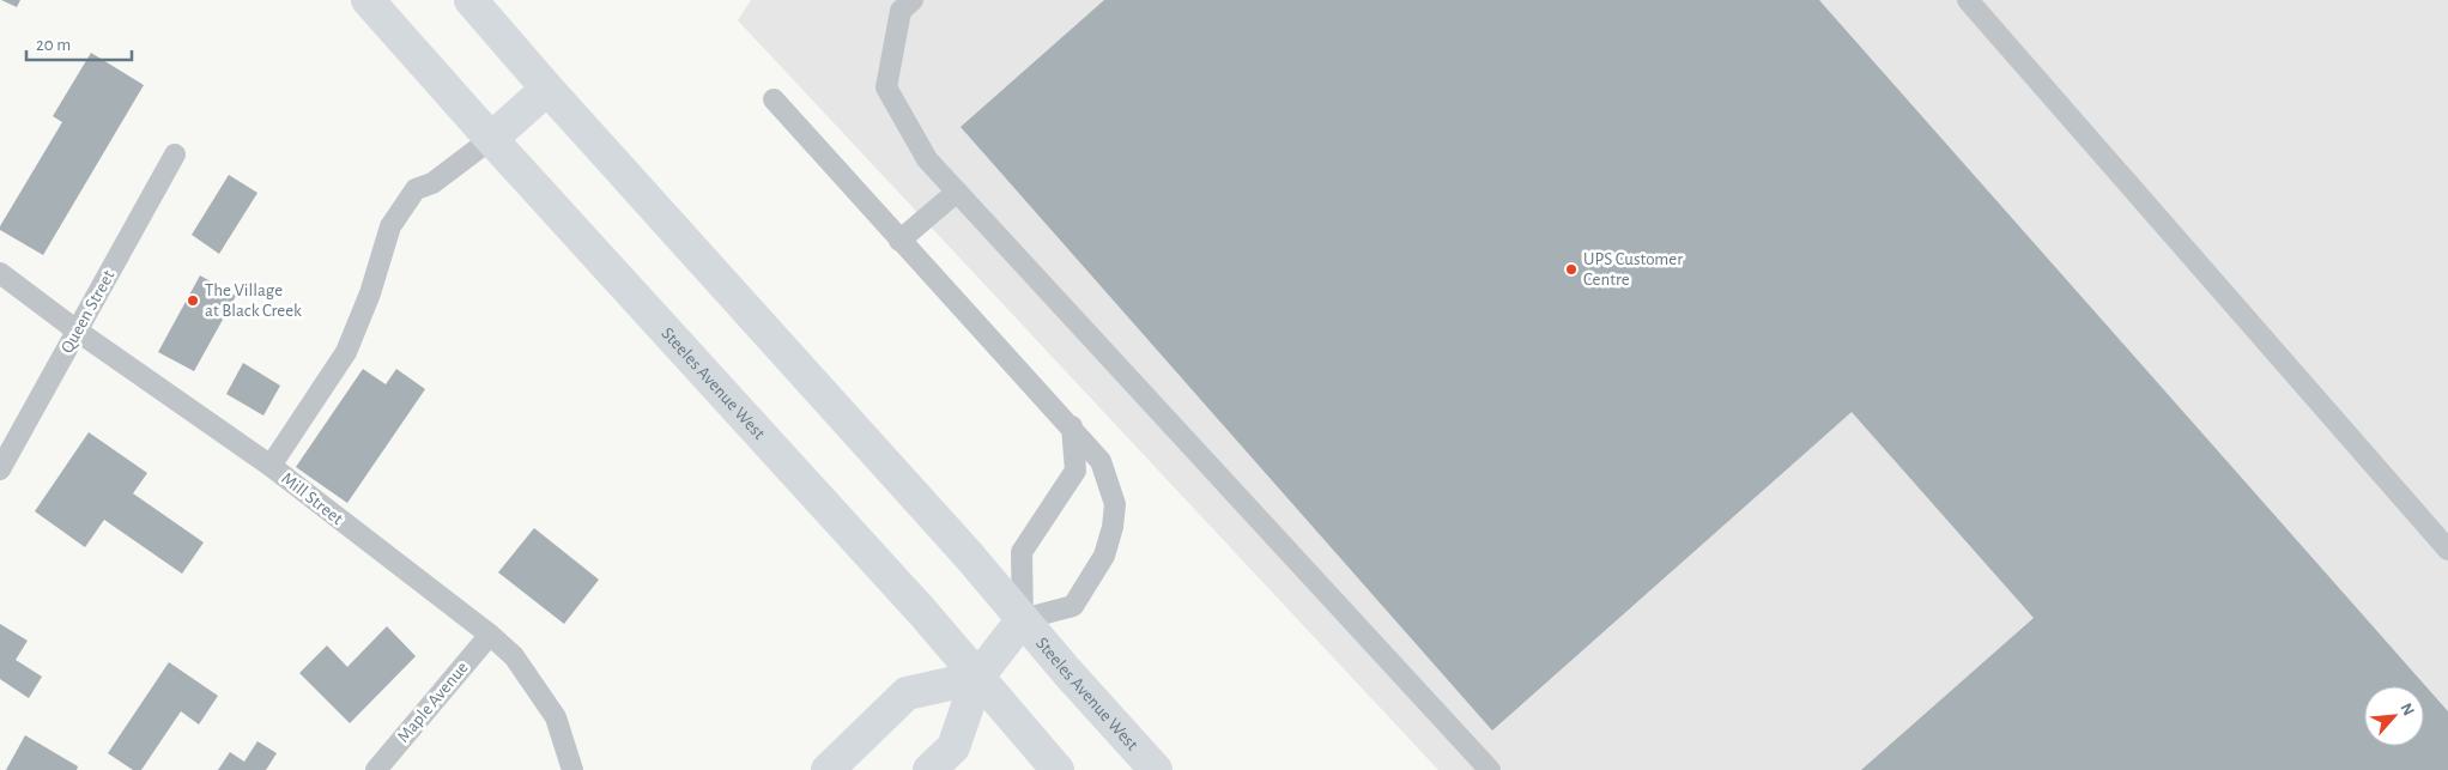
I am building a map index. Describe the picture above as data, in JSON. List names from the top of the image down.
{
  "streets": {
    "main road": ["Steeles Avenue West"],
    "lane": ["Queen Street", "Mill Street", "Maple Avenue"]
  },
  "crossings": [
    ["Queen Street", "Mill Street"],
    ["Mill Street", "Maple Avenue"]
  ],
  "places": ["UPS Customer Centre", "The Village at Black Creek"],
  "scale_bar": "20 m",
  "north": "top right"
}
